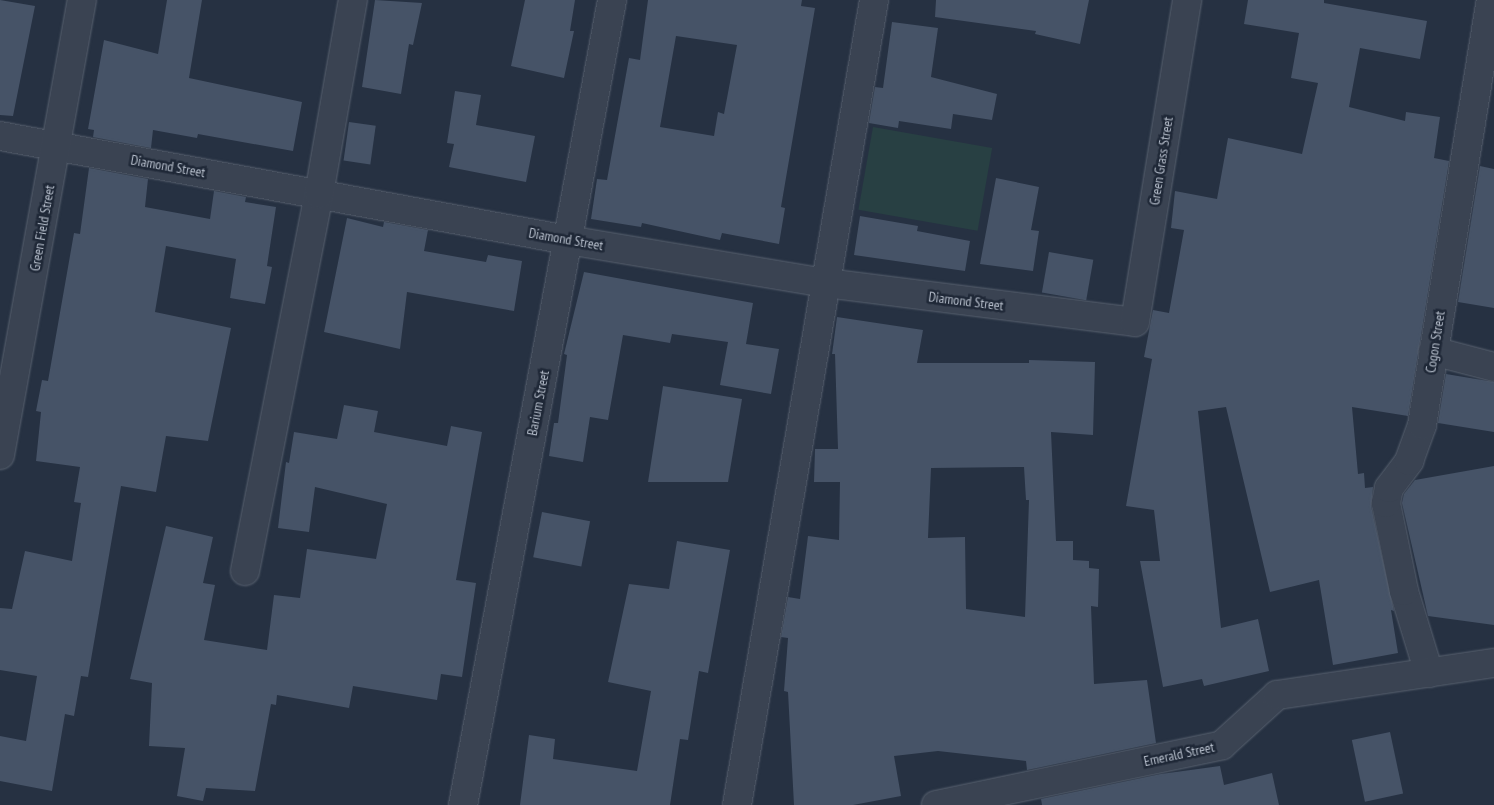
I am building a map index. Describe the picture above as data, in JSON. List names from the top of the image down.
{
  "streets": {
    "street": [
      "Green Grass Street",
      "Diamond Street",
      "Green Field Street",
      "Cogon Street",
      "Barium Street",
      "Emerald Street"
    ]
  },
  "crossings": [
    ["Green Grass Street", "Diamond Street"],
    ["Diamond Street", "Green Field Street"],
    ["Diamond Street", "Barium Street"],
    ["Cogon Street", "Emerald Street"]
  ]
}
